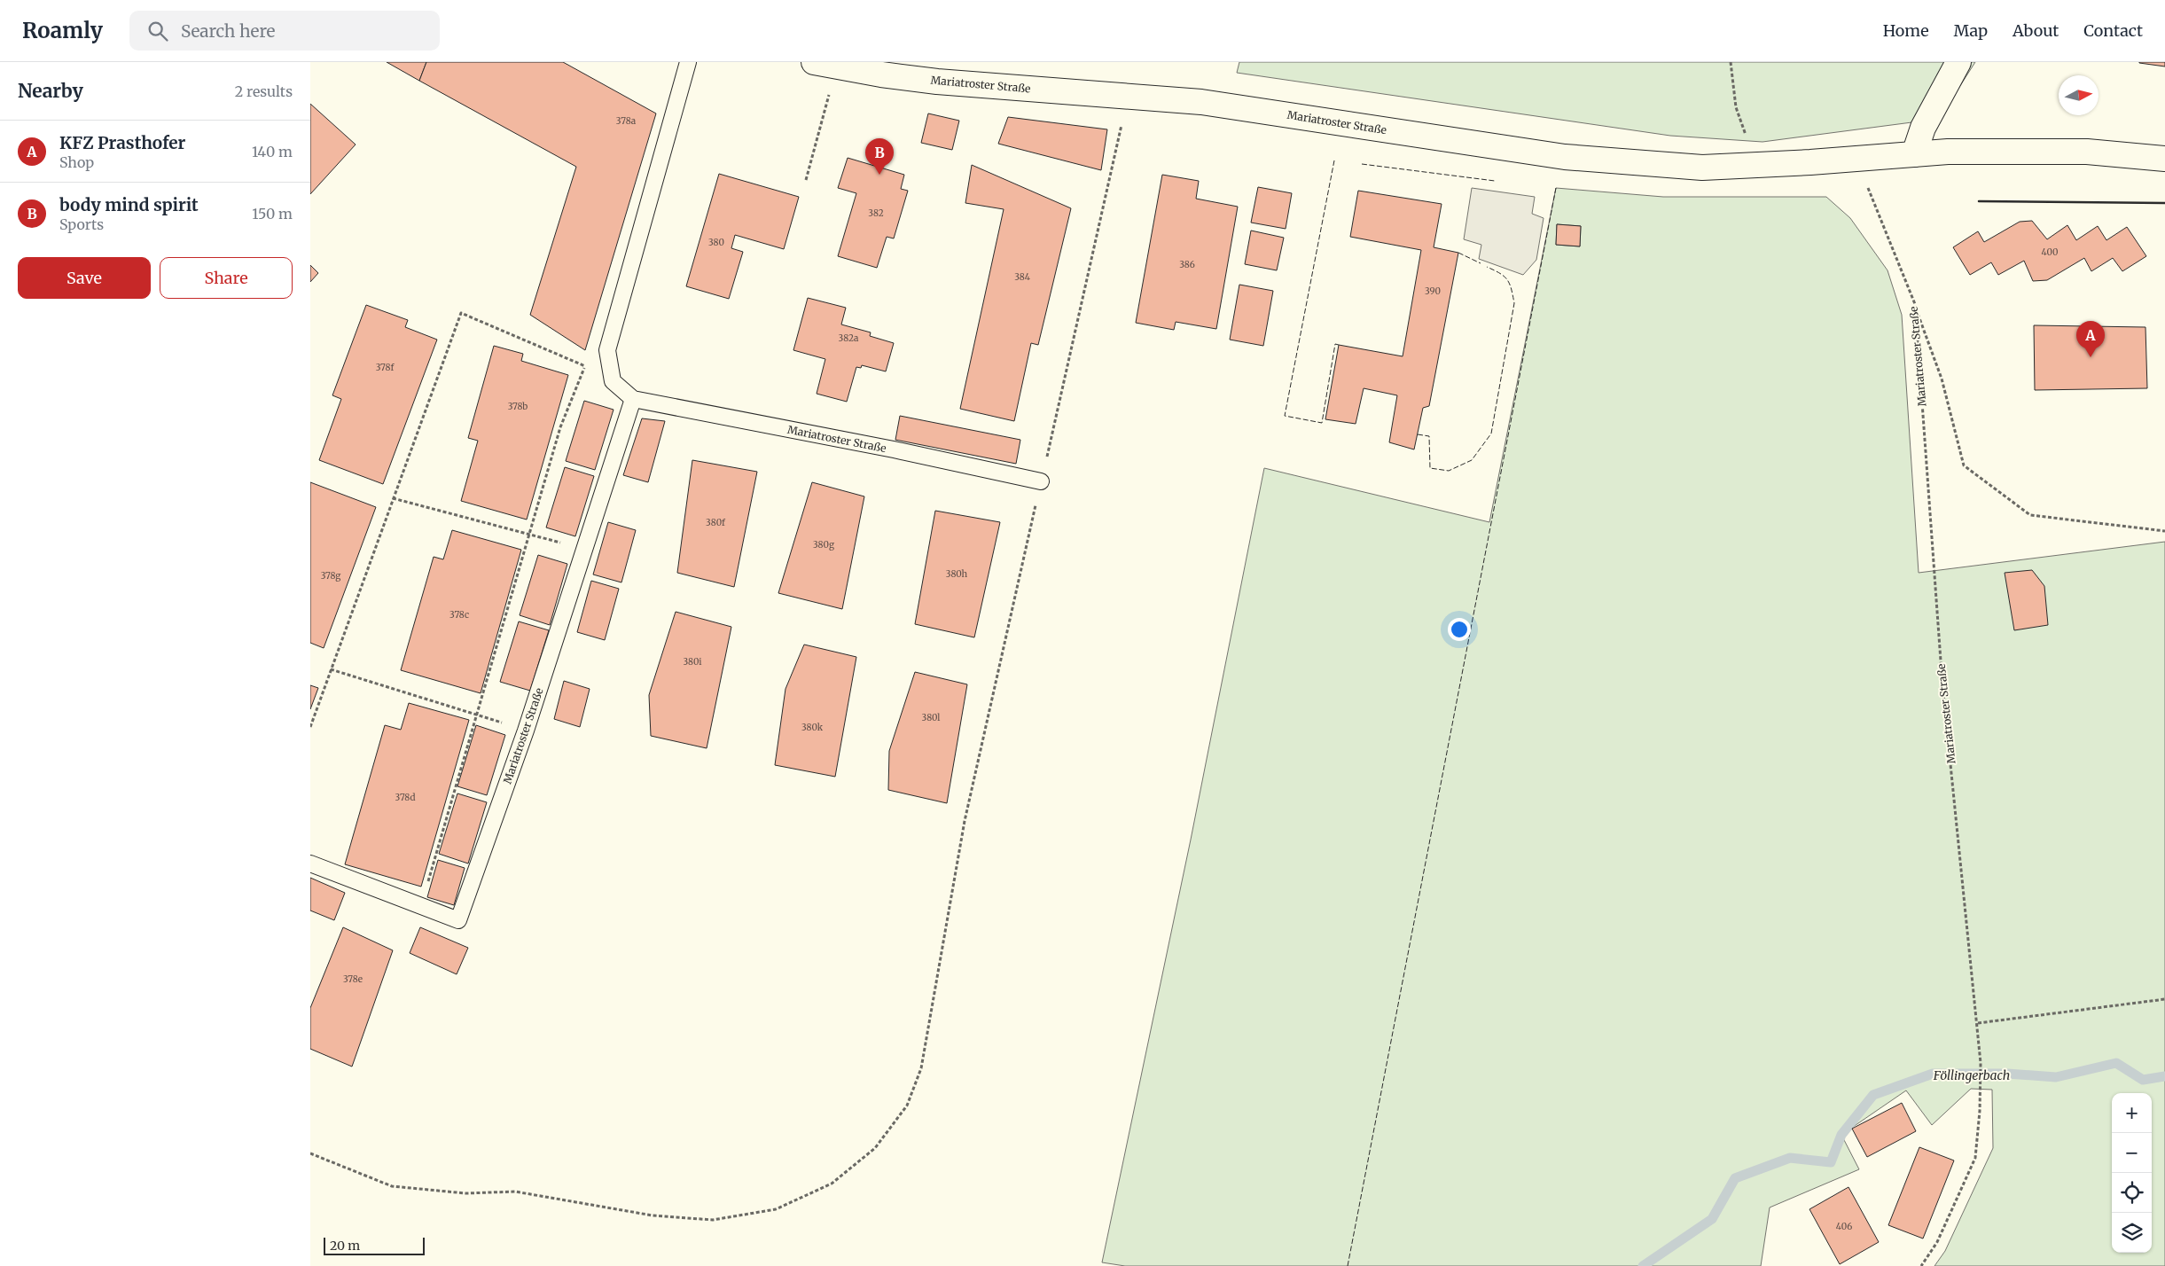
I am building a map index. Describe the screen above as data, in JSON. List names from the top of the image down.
{
  "streets": {
    "main road": ["Mariatroster Straße"]
  },
  "water": ["Föllingerbach"],
  "house_numbers": [
    "378a",
    "382",
    "380",
    "400",
    "386",
    "384",
    "390",
    "382a",
    "378f",
    "378b",
    "380f",
    "380g",
    "380h",
    "378g",
    "378c",
    "380i",
    "380l",
    "380k",
    "378d",
    "378e",
    "406"
  ],
  "scale_bar": "20 m",
  "north": "right",
  "page": {
    "header": "Roamly",
    "search": "Search here",
    "nav": [
      "Home",
      "Map",
      "About",
      "Contact"
    ],
    "heading": ["Nearby", "2 results"],
    "list": [
      {
        "mark": "A",
        "name": "KFZ Prasthofer",
        "note": "Shop",
        "value": "140 m"
      },
      {
        "mark": "B",
        "name": "body mind spirit",
        "note": "Sports",
        "value": "150 m"
      }
    ],
    "pins": ["B", "A"],
    "buttons": ["Save", "Share"],
    "map_buttons": ["+", "−"],
    "scale": "20 m"
  }
}
